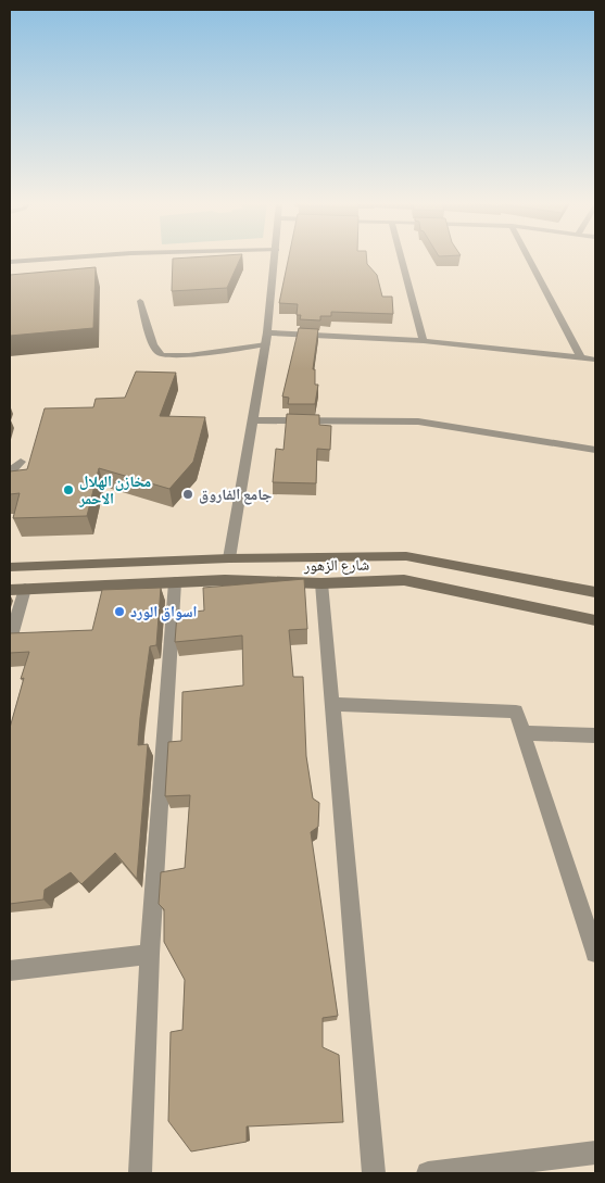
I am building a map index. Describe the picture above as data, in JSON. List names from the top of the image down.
{
  "streets": {
    "main road": ["شارع الزهور"]
  },
  "places": ["مخازن الهلال الاحمر", "جامع الفاروق", "اسواق الورد"]
}
